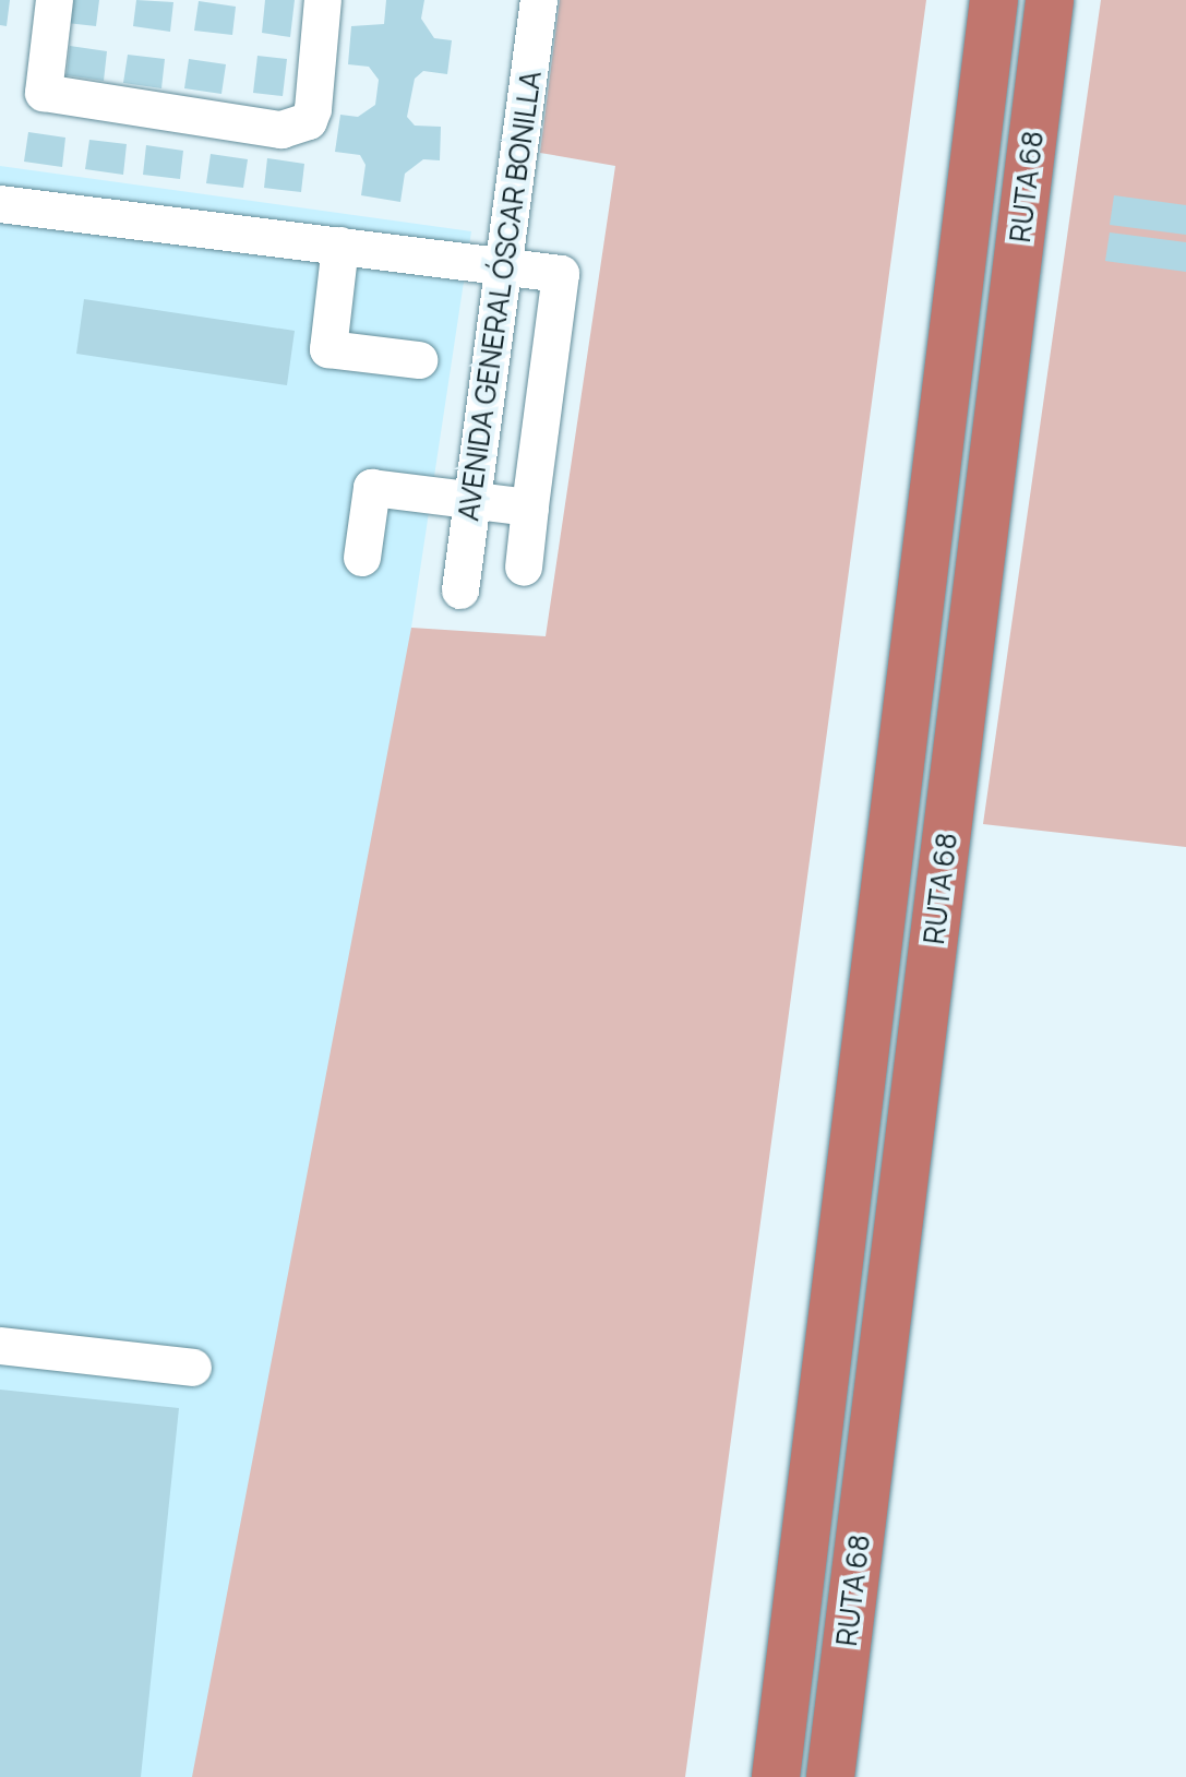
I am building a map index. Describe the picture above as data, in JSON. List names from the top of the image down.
{
  "streets": {
    "highway": ["RUTA 68"],
    "street": ["AVENIDA GENERAL ÓSCAR BONILLA"]
  }
}
